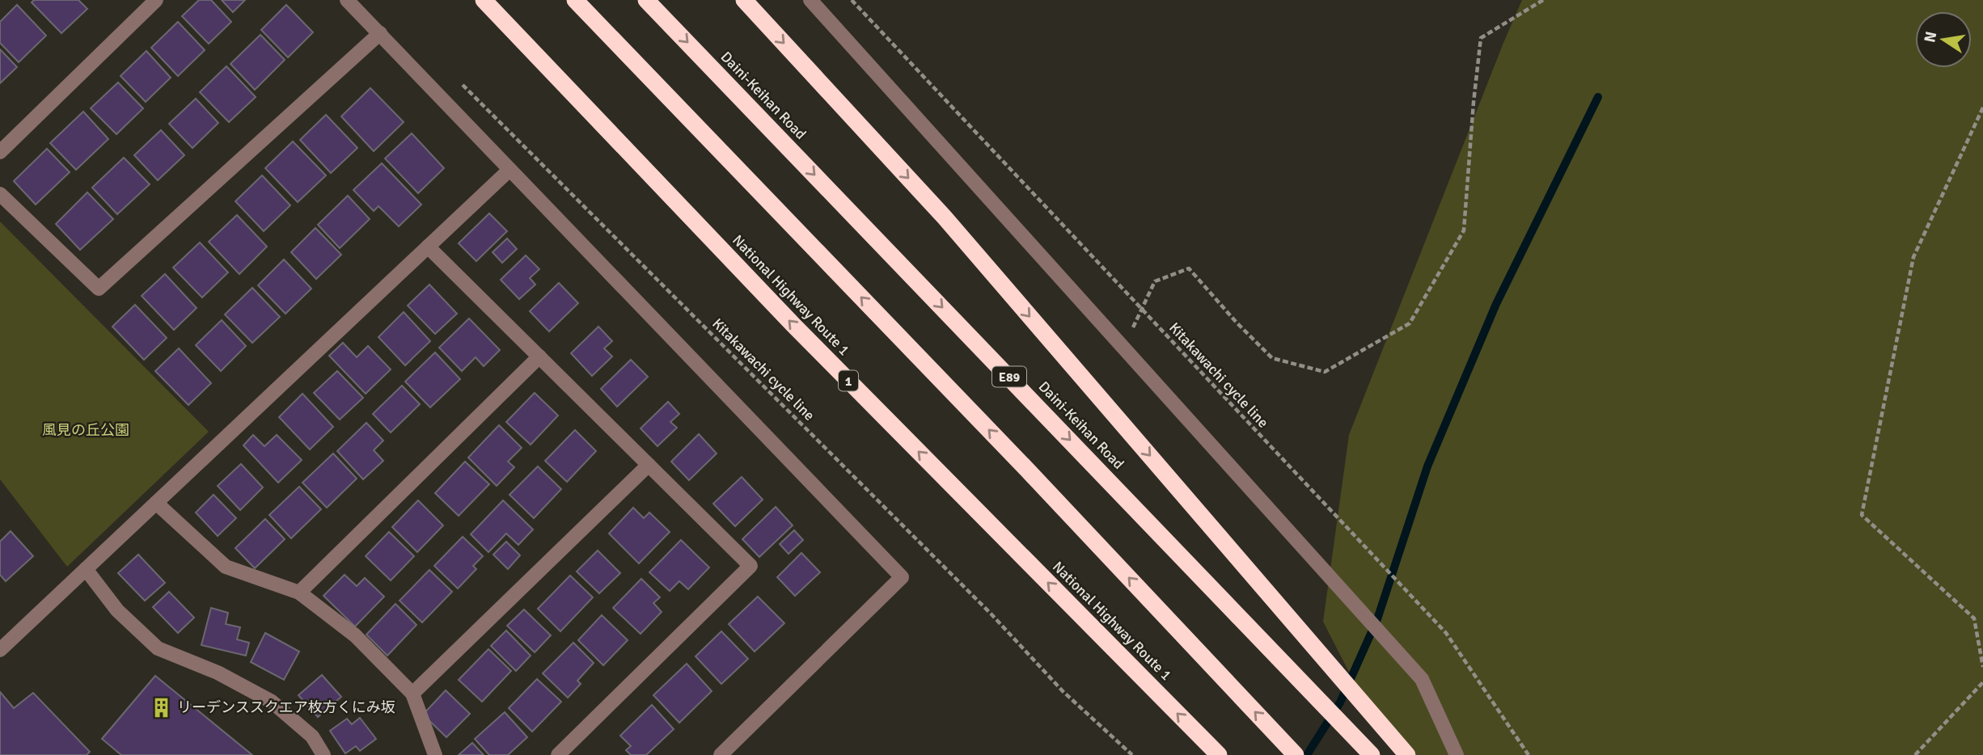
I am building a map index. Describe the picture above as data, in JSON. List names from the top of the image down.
{
  "streets": {
    "highway": [
      "Daini-Keihan Road",
      "National Highway Route 1",
      "E89",
      "1"
    ],
    "path": ["Kitakawachi cycle line"]
  },
  "parks": ["風見の丘公園"],
  "places": {
    "building": ["リーデンススクエア枚方くにみ坂"]
  },
  "north": "left"
}
